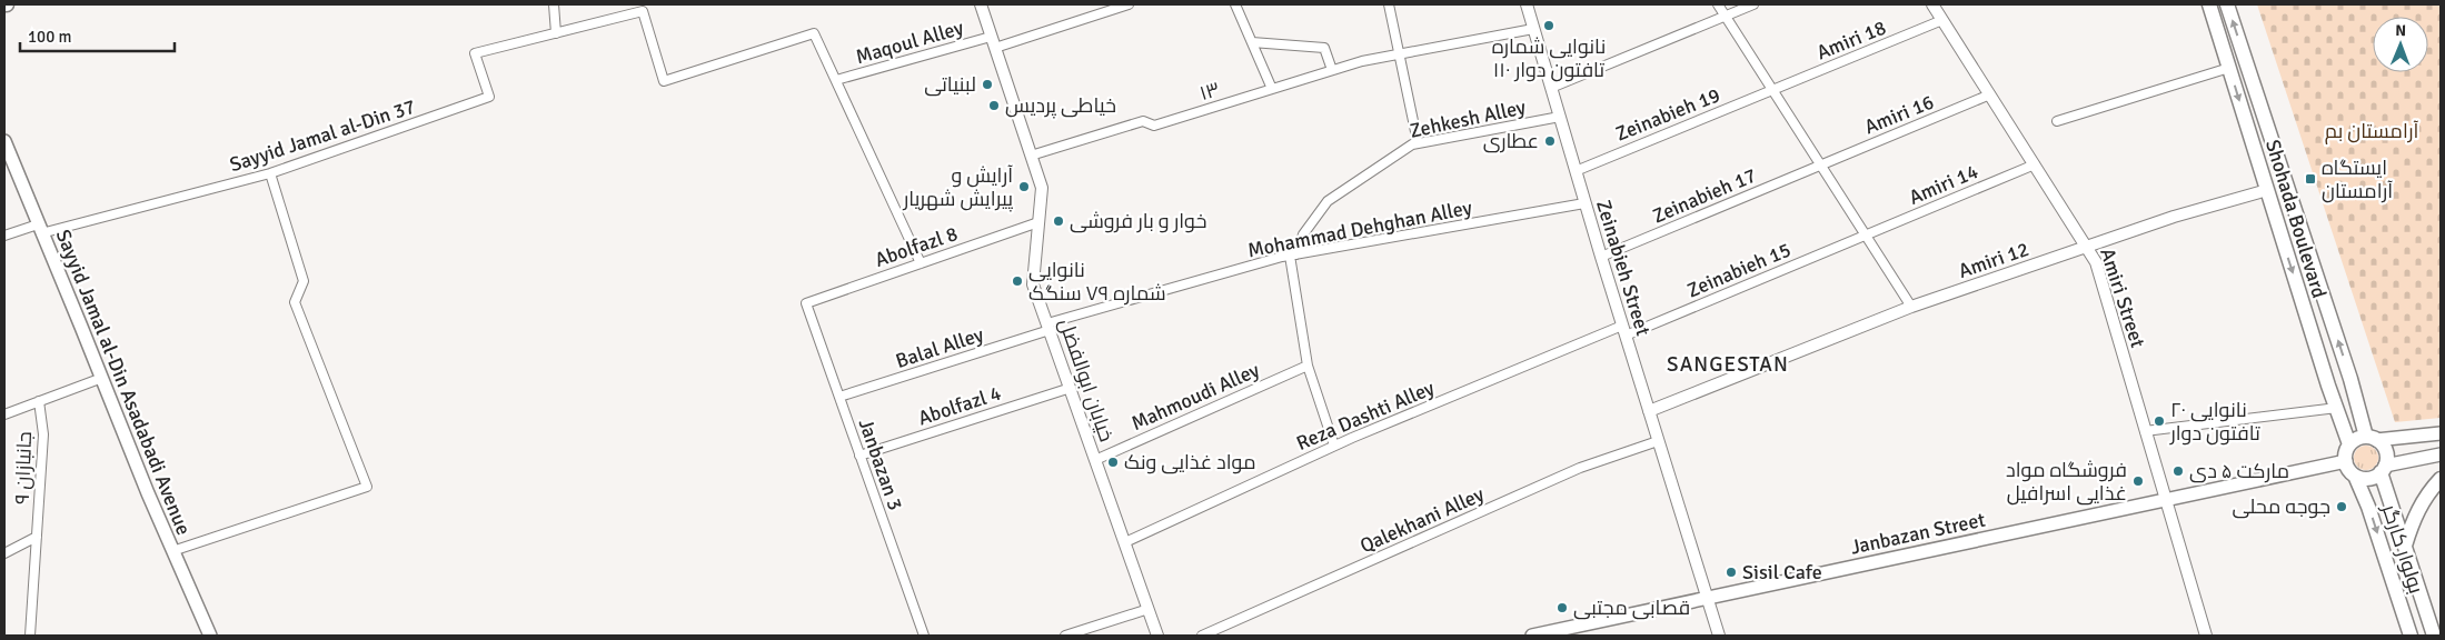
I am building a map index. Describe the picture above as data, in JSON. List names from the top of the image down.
{
  "streets": {
    "main road": [
      "Shohada Boulevard",
      "Sayyid Jamal al-Din Asadabadi Avenue",
      "Janbazan Street",
      "بولوار کارگر"
    ],
    "street": [
      "Amiri 18",
      "Maqoul Alley",
      "۱۳",
      "Zeinabieh 19",
      "Amiri 16",
      "Zehkesh Alley",
      "Sayyid Jamal al-Din 37",
      "Amiri 14",
      "Zeinabieh 17",
      "Mohammad Dehghan Alley",
      "Abolfazl 8",
      "Amiri 12",
      "Zeinabieh Street",
      "Zeinabieh 15",
      "Amiri Street",
      "Balal Alley",
      "خیابان ابوالفضل",
      "Mahmoudi Alley",
      "Abolfazl 4",
      "Reza Dashti Alley",
      "Janbazan 3",
      "جانبازان ۹",
      "Qalekhani Alley"
    ]
  },
  "crossings": [
    ["Amiri 18", "Zeinabieh 19"],
    ["Amiri 18", "Amiri Street"],
    ["Maqoul Alley", "خیابان ابوالفضل"],
    ["۱۳", "Zeinabieh Street"],
    ["۱۳", "خیابان ابوالفضل"],
    ["Zeinabieh 19", "Zeinabieh Street"],
    ["Amiri 16", "Zeinabieh 17"],
    ["Amiri 16", "Amiri Street"],
    ["Zehkesh Alley", "Mohammad Dehghan Alley"],
    ["Zehkesh Alley", "Zeinabieh Street"],
    ["Sayyid Jamal al-Din 37", "Sayyid Jamal al-Din Asadabadi Avenue"],
    ["Amiri 14", "Zeinabieh 15"],
    ["Amiri 14", "Amiri Street"],
    ["Zeinabieh 17", "Zeinabieh Street"],
    ["Shohada Boulevard", "Amiri 12"],
    ["Shohada Boulevard", "Janbazan Street"],
    ["Shohada Boulevard", "بولوار کارگر"],
    ["Mohammad Dehghan Alley", "Zeinabieh Street"],
    ["Mohammad Dehghan Alley", "Balal Alley"],
    ["Mohammad Dehghan Alley", "خیابان ابوالفضل"],
    ["Abolfazl 8", "خیابان ابوالفضل"],
    ["Abolfazl 8", "Janbazan 3"],
    ["Amiri 12", "Zeinabieh Street"],
    ["Amiri 12", "Amiri Street"],
    ["Zeinabieh Street", "Zeinabieh 15"],
    ["Zeinabieh Street", "Reza Dashti Alley"],
    ["Zeinabieh Street", "Qalekhani Alley"],
    ["Zeinabieh Street", "Janbazan Street"],
    ["Zeinabieh 15", "Reza Dashti Alley"],
    ["Amiri Street", "Janbazan Street"],
    ["Balal Alley", "خیابان ابوالفضل"],
    ["Balal Alley", "Janbazan 3"],
    ["خیابان ابوالفضل", "Mahmoudi Alley"],
    ["خیابان ابوالفضل", "Abolfazl 4"],
    ["خیابان ابوالفضل", "Reza Dashti Alley"],
    ["Abolfazl 4", "Janbazan 3"],
    ["Janbazan Street", "بولوار کارگر"]
  ],
  "districts": ["SANGESTAN"],
  "parks": ["آرامستان بم"],
  "places": {
    "other": [
      "نانوایی شماره ۱۱۰ تافتون دوار",
      "لبنیاتی",
      "خیاطی پردیس",
      "عطاری",
      "آرایش و پیرایش شهریار",
      "خوار و بار فروشی",
      "نانوایی شماره ۷۹ سنگک",
      "نانوایی ۲۰ تافتون دوار",
      "مواد غذایی ونک",
      "مارکت ۵ دی",
      "فروشگاه مواد غذایی اسرافیل",
      "جوجه محلی",
      "Sisil Cafe",
      "قصابی مجتبی"
    ],
    "transit": ["ایستگاه آرامستان"]
  },
  "scale_bar": "100 m",
  "north": "top"
}
